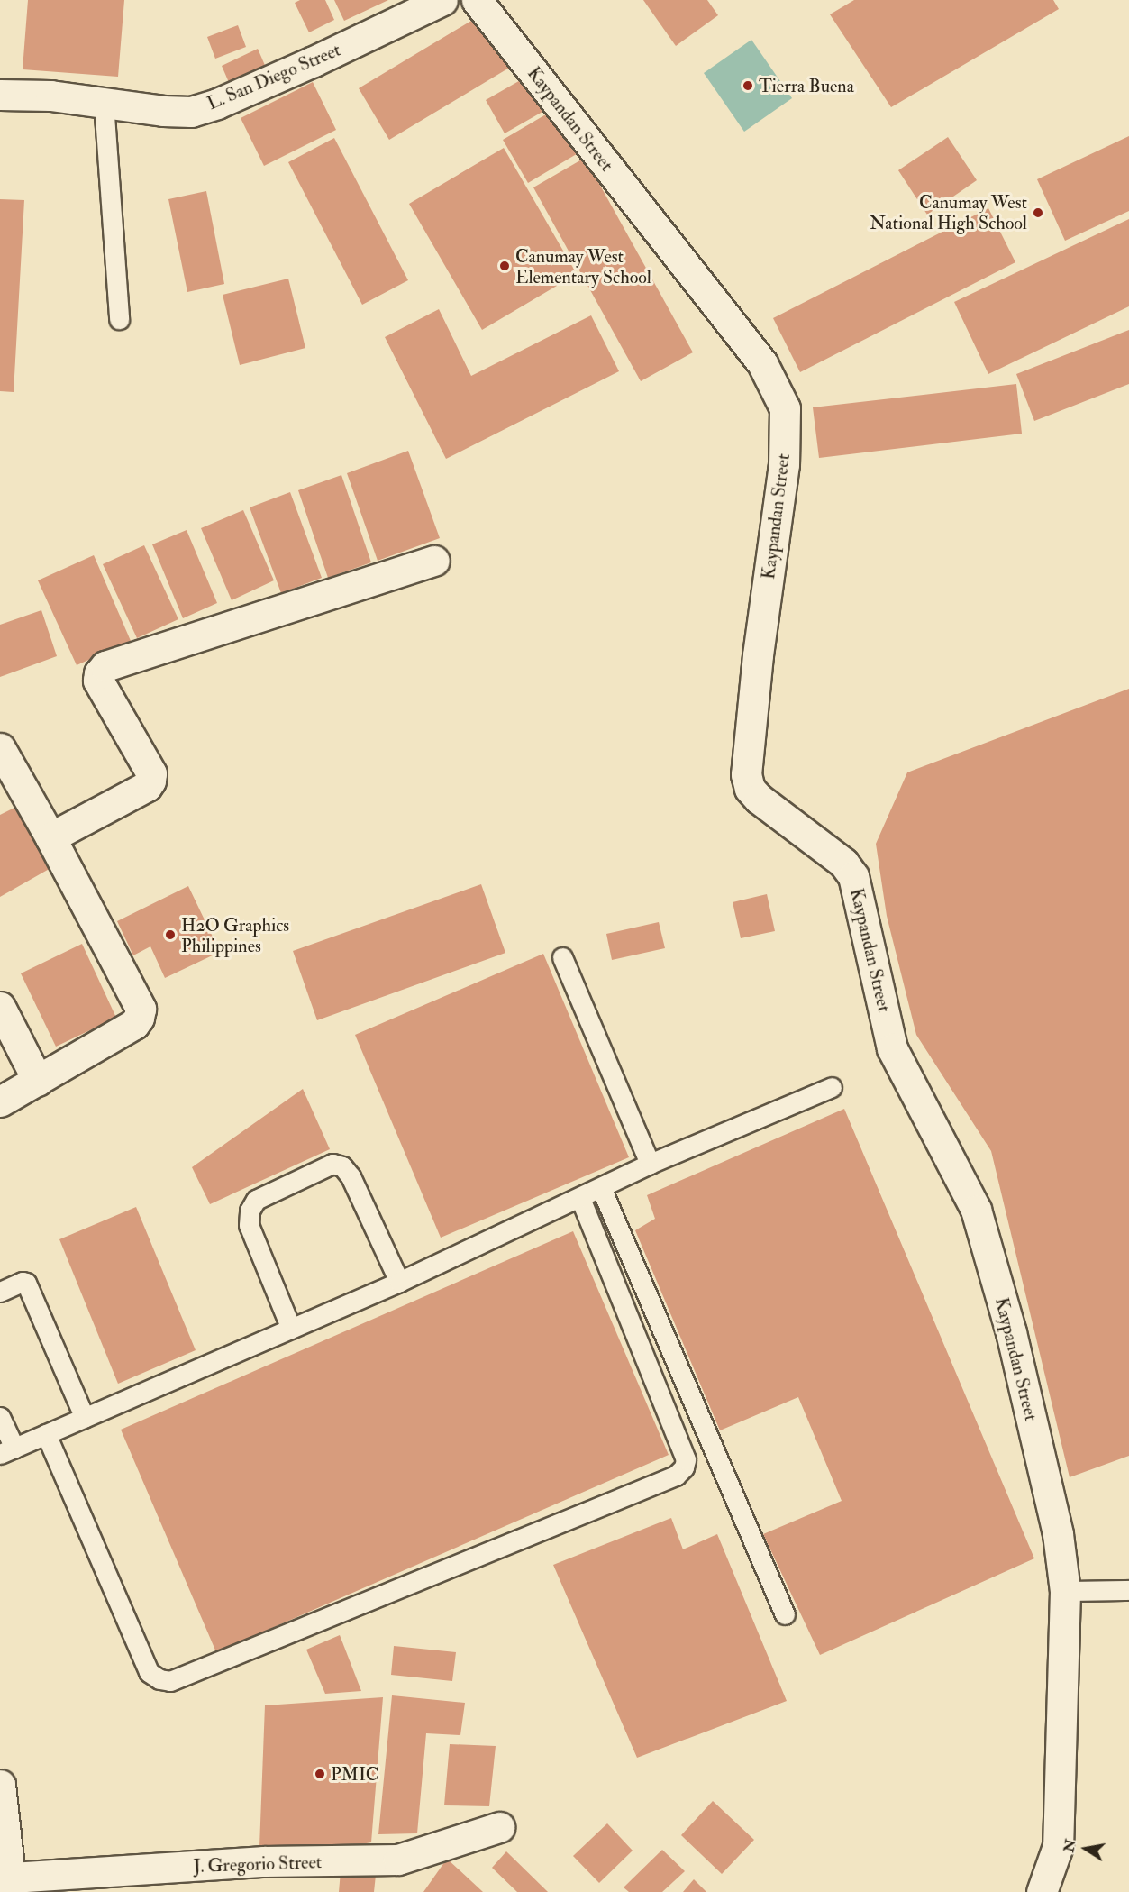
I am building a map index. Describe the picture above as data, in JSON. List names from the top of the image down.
{
  "streets": {
    "street": ["L. San Diego Street", "Kaypandan Street", "J. Gregorio Street"]
  },
  "places": [
    "Tierra Buena",
    "Canumay West National High School",
    "Canumay West Elementary School",
    "H2O Graphics Philippines",
    "PMIC"
  ],
  "north": "left"
}
